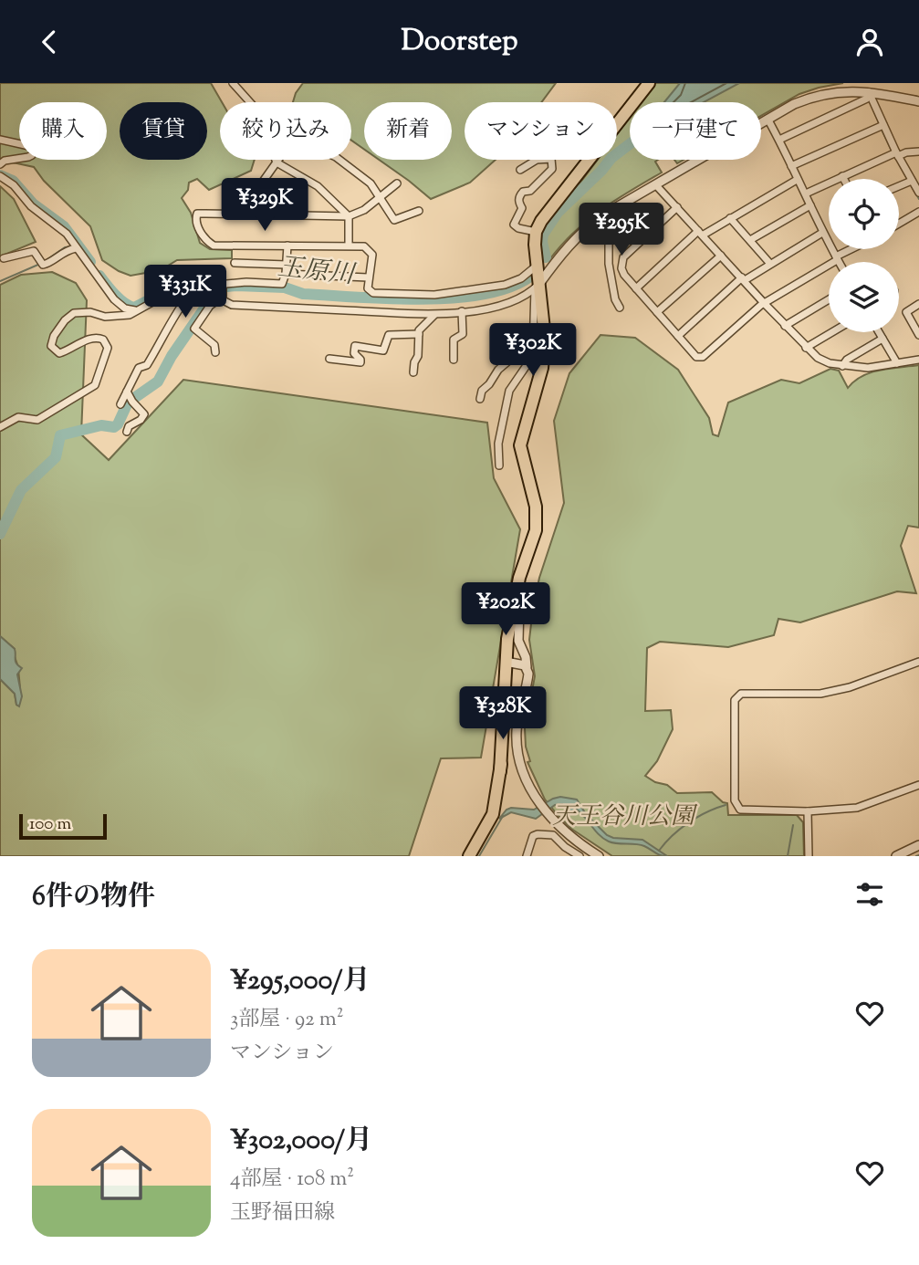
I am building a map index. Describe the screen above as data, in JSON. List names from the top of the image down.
{
  "water": ["玉原川"],
  "parks": ["天王谷川公園"],
  "scale_bar": "100 m",
  "page": {
    "header": "Doorstep",
    "chip": [
      "購入",
      "賃貸",
      "絞り込み",
      "新着",
      "マンション",
      "一戸建て"
    ],
    "price": [
      "¥329K",
      "¥295K",
      "¥331K",
      "¥302K",
      "¥202K",
      "¥328K"
    ],
    "scale": "100 m",
    "heading": "6件の物件",
    "list": [
      {
        "name": "¥295,000/月",
        "note": "3部屋 · 92 m² · マンション"
      },
      {
        "name": "¥302,000/月",
        "note": "4部屋 · 108 m² · 玉野福田線"
      }
    ]
  }
}
